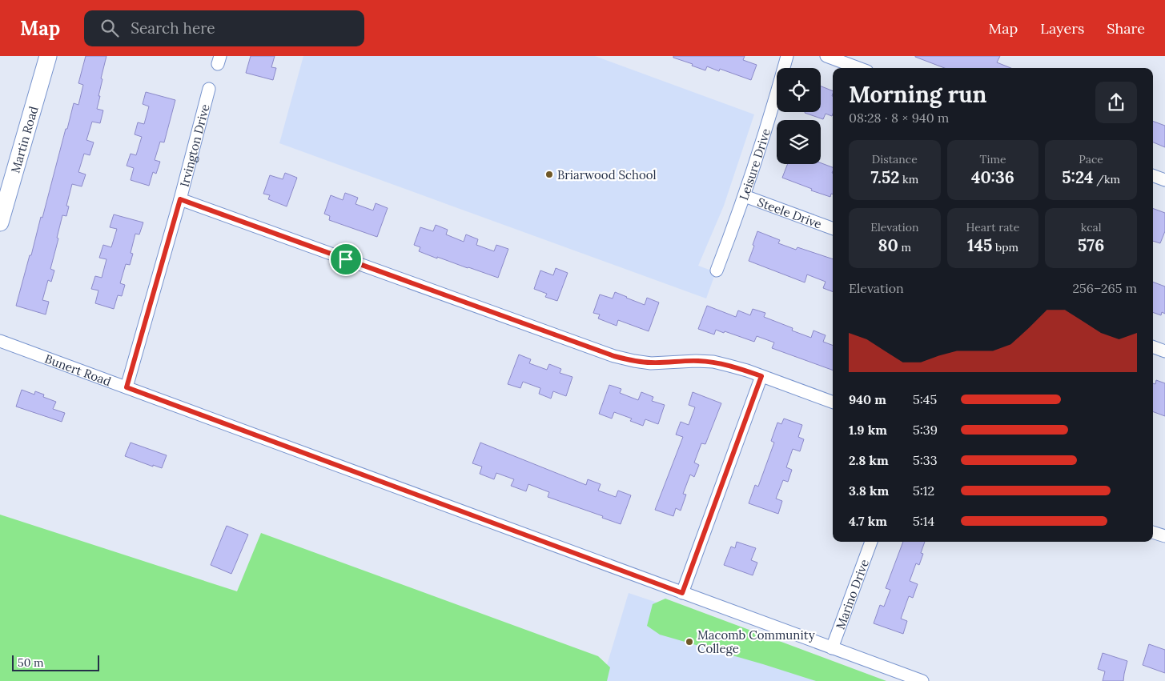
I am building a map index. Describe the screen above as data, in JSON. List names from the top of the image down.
{
  "streets": {
    "street": [
      "Martin Road",
      "Irvington Drive",
      "Leisure Drive",
      "Steele Drive",
      "Bunert Road",
      "Marino Drive"
    ]
  },
  "crossings": [
    ["Irvington Drive", "Bunert Road"],
    ["Leisure Drive", "Steele Drive"],
    ["Bunert Road", "Marino Drive"]
  ],
  "places": ["Briarwood School", "Macomb Community College"],
  "scale_bar": "50 m",
  "page": {
    "header": "Map",
    "search": "Search here",
    "nav": ["Map", "Layers", "Share"],
    "heading": ["Morning run", "08:28 · 8 × 940 m"],
    "stats": [
      ["Distance", "7.52 km"],
      ["Time", "40:36"],
      ["Pace", "5:24 /km"],
      ["Elevation", "80 m"],
      ["Heart rate", "145 bpm"],
      ["kcal", "576"]
    ],
    "chart": ["Elevation", "256–265 m"],
    "list": [
      {
        "name": "940 m",
        "note": "5:45"
      },
      {
        "name": "1.9 km",
        "note": "5:39"
      },
      {
        "name": "2.8 km",
        "note": "5:33"
      },
      {
        "name": "3.8 km",
        "note": "5:12"
      },
      {
        "name": "4.7 km",
        "note": "5:14"
      }
    ],
    "scale": "50 m"
  }
}
